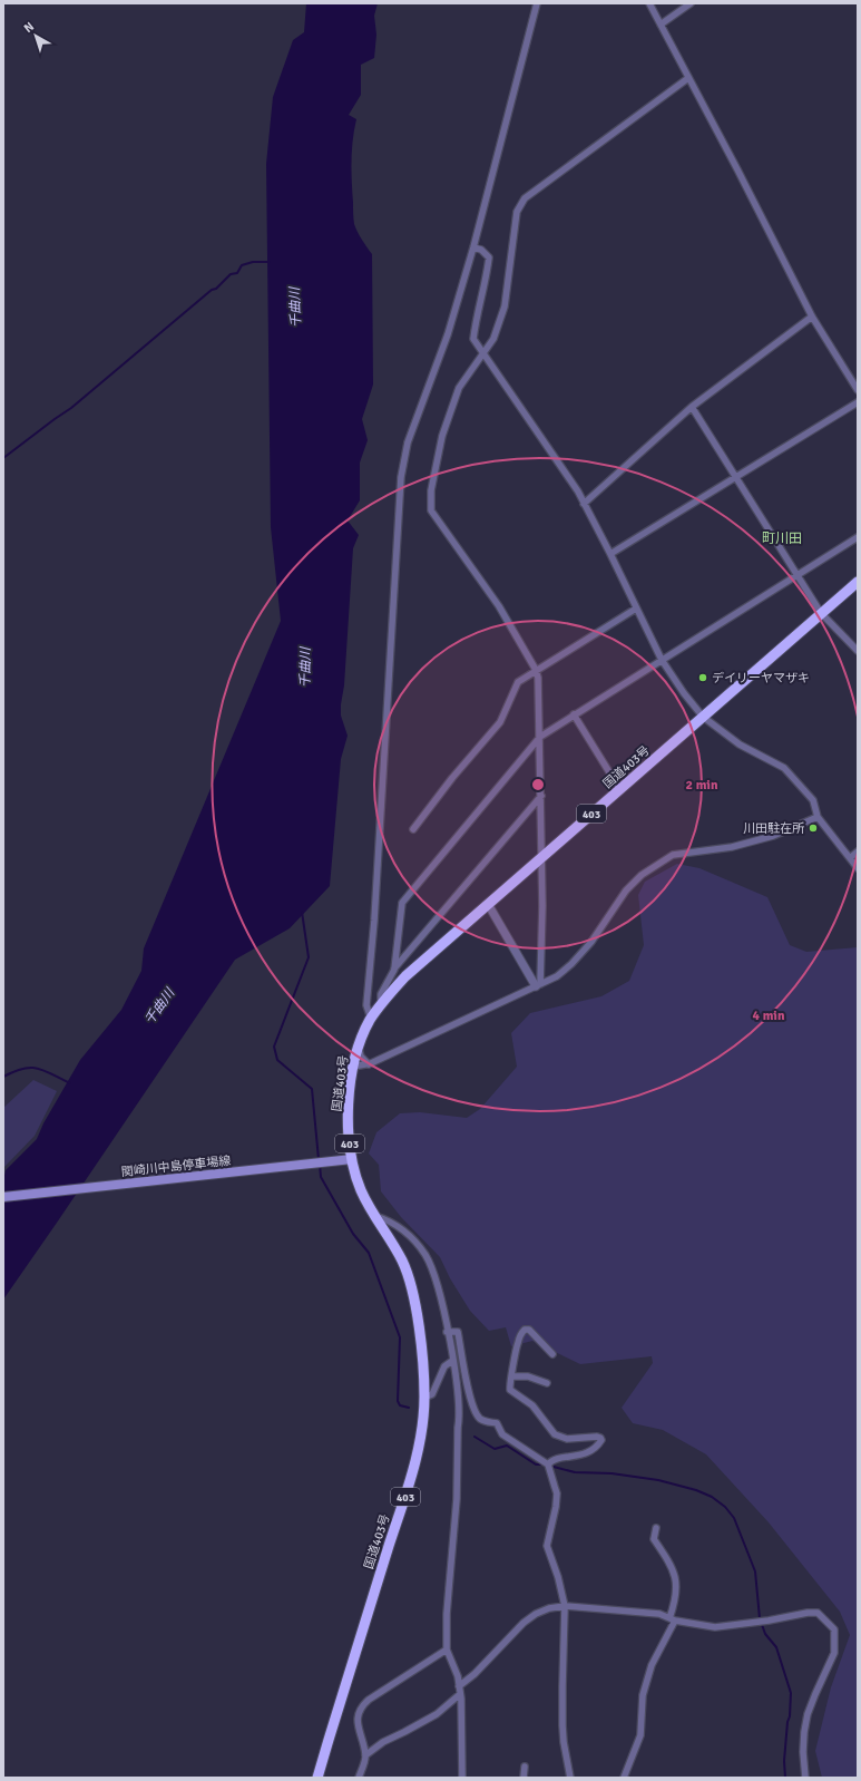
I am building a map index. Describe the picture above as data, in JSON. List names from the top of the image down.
{
  "streets": {
    "highway": ["国道403号", "403"],
    "main road": ["関崎川中島停車場線"]
  },
  "crossings": [
    ["国道403号", "関崎川中島停車場線"]
  ],
  "districts": ["町川田"],
  "water": ["千曲川"],
  "places": ["デイリーヤマザキ", "川田駐在所"],
  "north": "top left",
  "rings": ["2 min", "4 min"]
}
